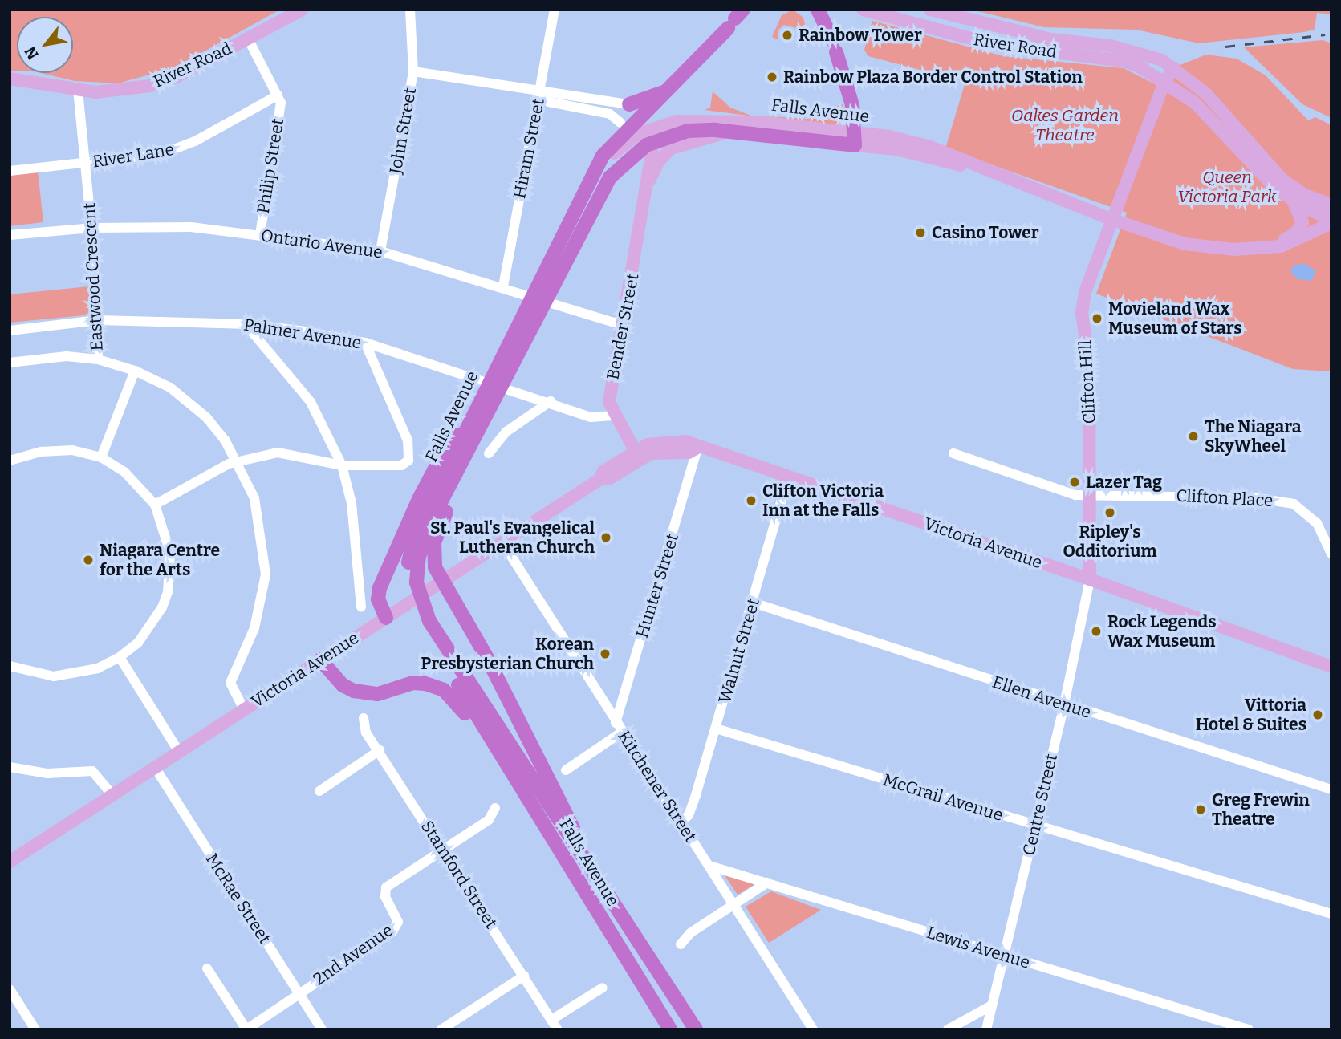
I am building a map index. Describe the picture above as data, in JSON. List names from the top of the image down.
{
  "streets": {
    "highway": ["Falls Avenue"],
    "main road": [
      "River Road",
      "Bender Street",
      "Clifton Hill",
      "Victoria Avenue"
    ],
    "street": [
      "John Street",
      "Hiram Street",
      "River Lane",
      "Philip Street",
      "Ontario Avenue",
      "Eastwood Crescent",
      "Palmer Avenue",
      "Clifton Place",
      "Hunter Street",
      "Walnut Street",
      "Ellen Avenue",
      "Kitchener Street",
      "McGrail Avenue",
      "Centre Street",
      "Stamford Street",
      "McRae Street",
      "Lewis Avenue",
      "2nd Avenue"
    ]
  },
  "crossings": [
    ["River Road", "Falls Avenue"],
    ["River Road", "Philip Street"],
    ["River Road", "Eastwood Crescent"],
    ["River Road", "Clifton Hill"],
    ["Falls Avenue", "Bender Street"],
    ["Falls Avenue", "Palmer Avenue"],
    ["Falls Avenue", "Clifton Hill"],
    ["John Street", "Ontario Avenue"],
    ["Hiram Street", "Ontario Avenue"],
    ["River Lane", "Philip Street"],
    ["River Lane", "Eastwood Crescent"],
    ["Philip Street", "Ontario Avenue"],
    ["Ontario Avenue", "Eastwood Crescent"],
    ["Ontario Avenue", "Bender Street"],
    ["Eastwood Crescent", "Palmer Avenue"],
    ["Eastwood Crescent", "Victoria Avenue"],
    ["Bender Street", "Palmer Avenue"],
    ["Bender Street", "Victoria Avenue"],
    ["Clifton Hill", "Clifton Place"],
    ["Clifton Hill", "Victoria Avenue"],
    ["Clifton Hill", "Centre Street"],
    ["Victoria Avenue", "Hunter Street"],
    ["Victoria Avenue", "Walnut Street"],
    ["Victoria Avenue", "Kitchener Street"],
    ["Victoria Avenue", "Centre Street"],
    ["Victoria Avenue", "McRae Street"],
    ["Hunter Street", "Kitchener Street"],
    ["Walnut Street", "Ellen Avenue"],
    ["Walnut Street", "Kitchener Street"],
    ["Walnut Street", "McGrail Avenue"],
    ["Ellen Avenue", "Centre Street"],
    ["Kitchener Street", "Lewis Avenue"],
    ["McGrail Avenue", "Centre Street"],
    ["Centre Street", "Lewis Avenue"],
    ["Stamford Street", "2nd Avenue"],
    ["McRae Street", "2nd Avenue"]
  ],
  "parks": ["Oakes Garden Theatre", "Queen Victoria Park"],
  "places": [
    "Rainbow Tower",
    "Rainbow Plaza Border Control Station",
    "Casino Tower",
    "Movieland Wax Museum of Stars",
    "The Niagara SkyWheel",
    "Lazer Tag",
    "Clifton Victoria Inn at the Falls",
    "Ripley's Odditorium",
    "St. Paul's Evangelical Lutheran Church",
    "Niagara Centre for the Arts",
    "Rock Legends Wax Museum",
    "Korean Presbysterian Church",
    "Vittoria Hotel & Suites",
    "Greg Frewin Theatre"
  ],
  "north": "bottom left"
}
